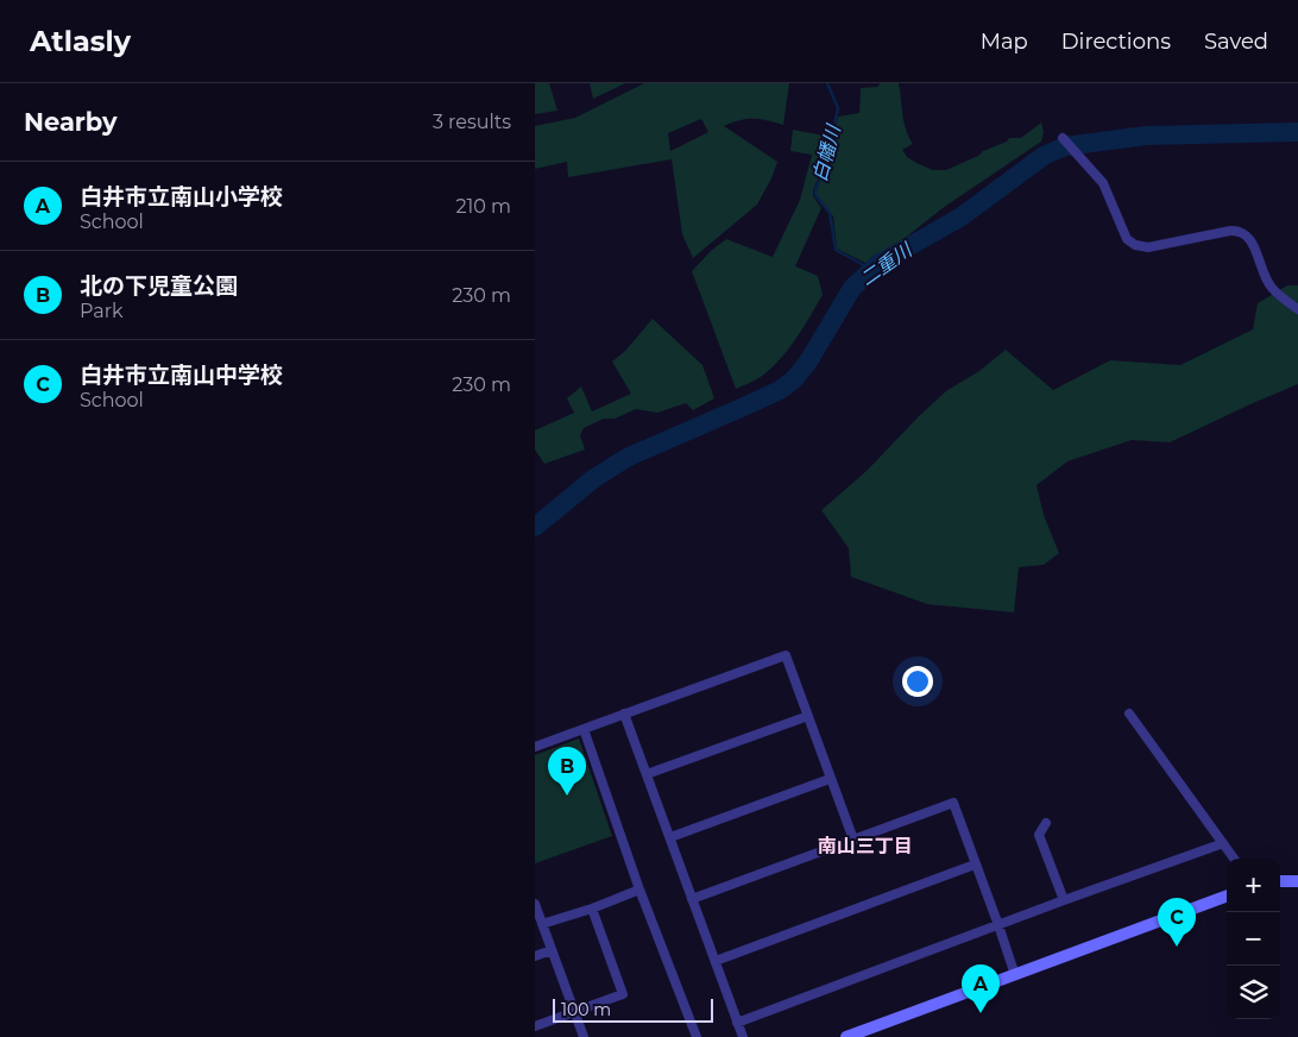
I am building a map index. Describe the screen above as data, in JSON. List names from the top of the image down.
{
  "districts": ["南山三丁目"],
  "water": ["白幡川", "二重川"],
  "scale_bar": "100 m",
  "page": {
    "header": "Atlasly",
    "nav": ["Map", "Directions", "Saved"],
    "heading": ["Nearby", "3 results"],
    "list": [
      {
        "mark": "A",
        "name": "白井市立南山小学校",
        "note": "School",
        "value": "210 m"
      },
      {
        "mark": "B",
        "name": "北の下児童公園",
        "note": "Park",
        "value": "230 m"
      },
      {
        "mark": "C",
        "name": "白井市立南山中学校",
        "note": "School",
        "value": "230 m"
      }
    ],
    "pins": ["B", "C", "A"],
    "map_buttons": ["+", "−"],
    "scale": "100 m"
  }
}
